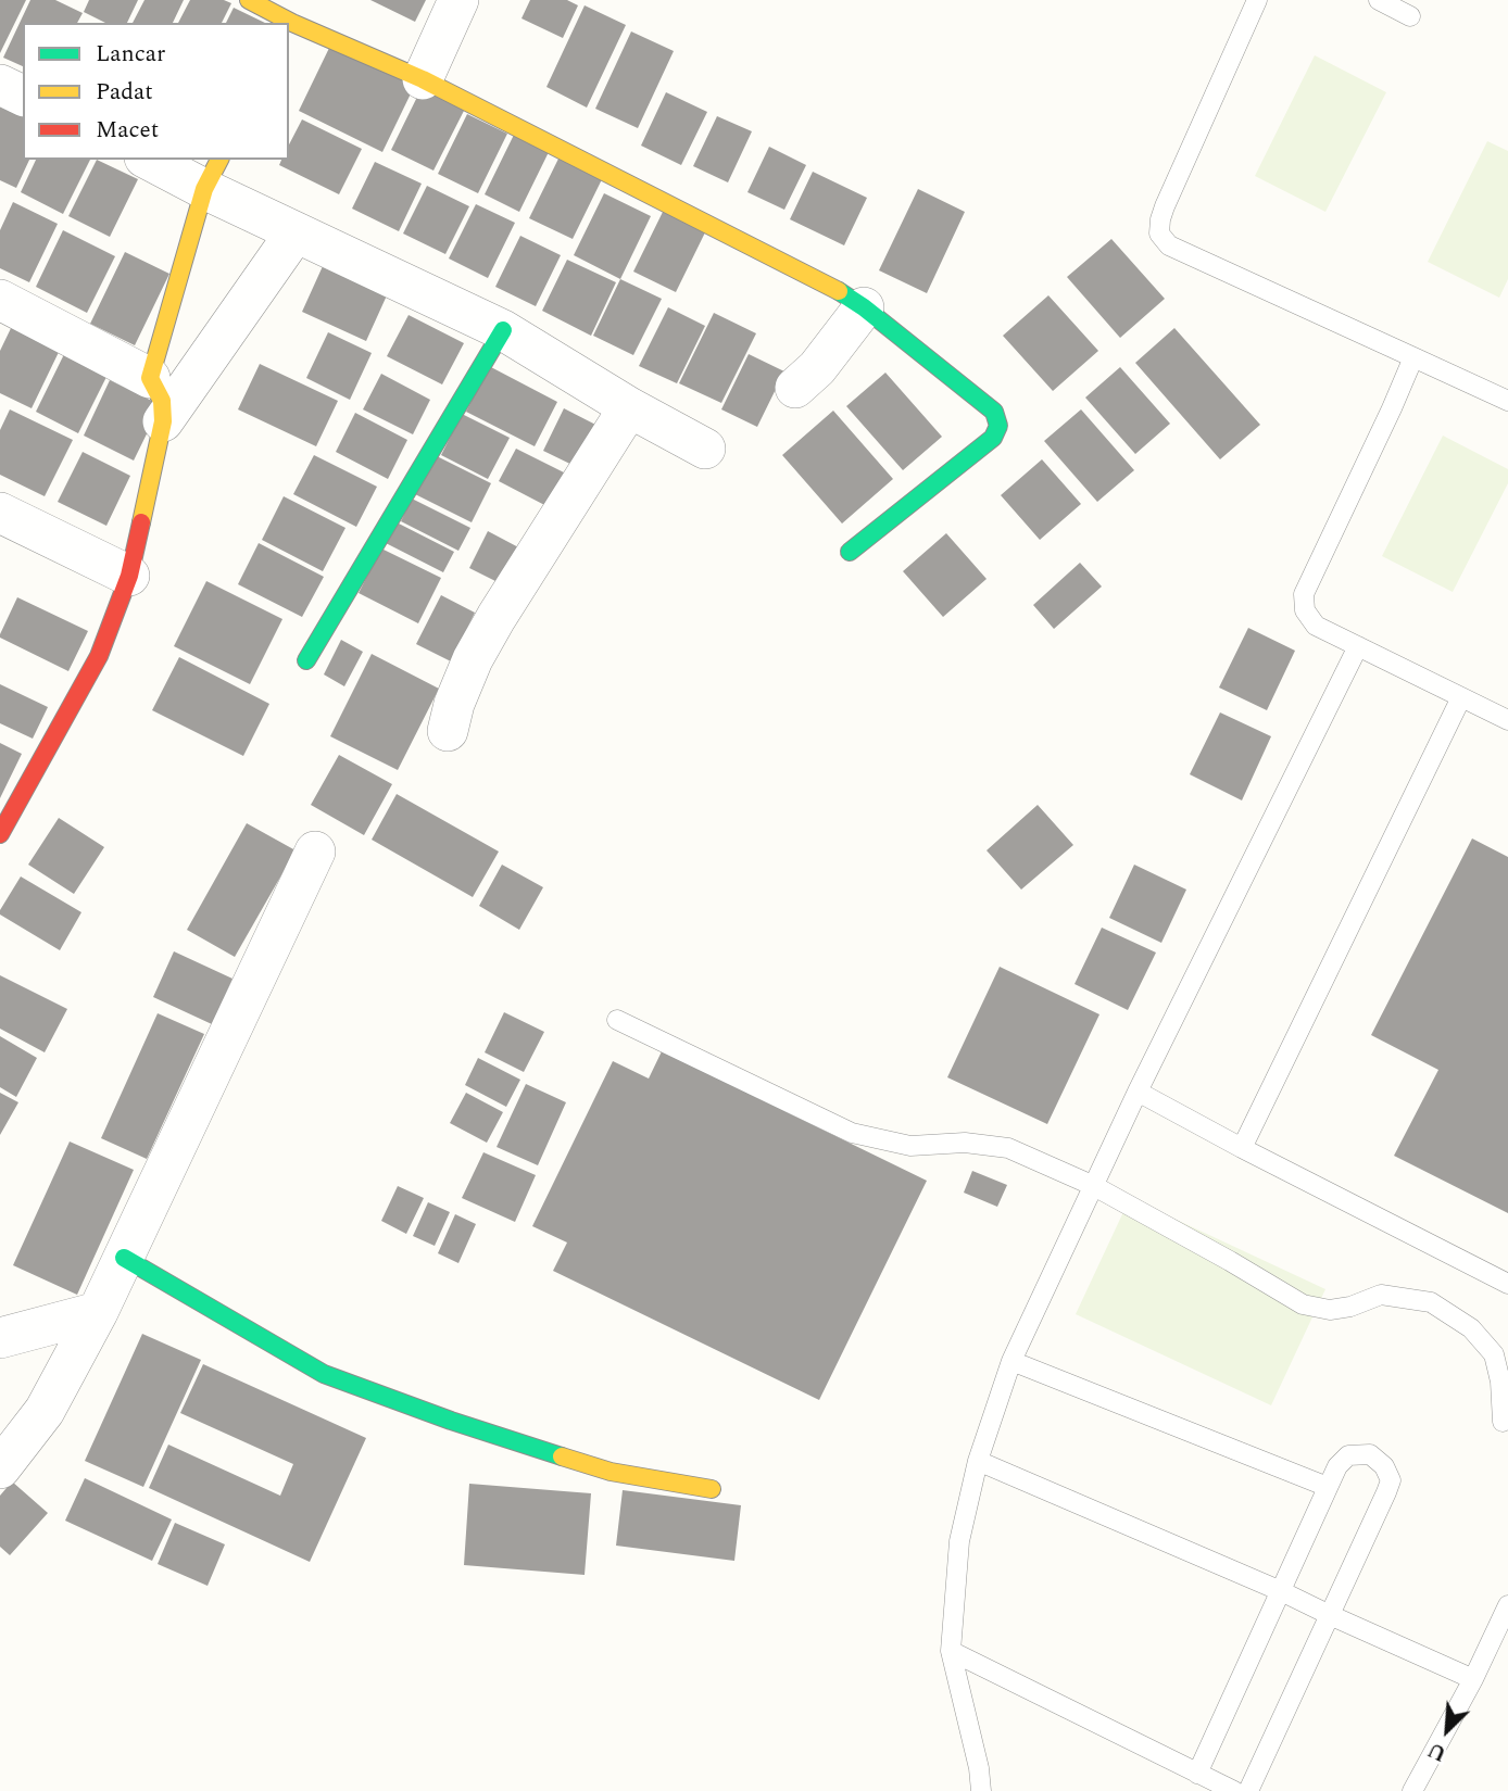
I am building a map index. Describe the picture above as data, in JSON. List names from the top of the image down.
{
  "legend": ["Lancar", "Padat", "Macet"],
  "north": "bottom left"
}
